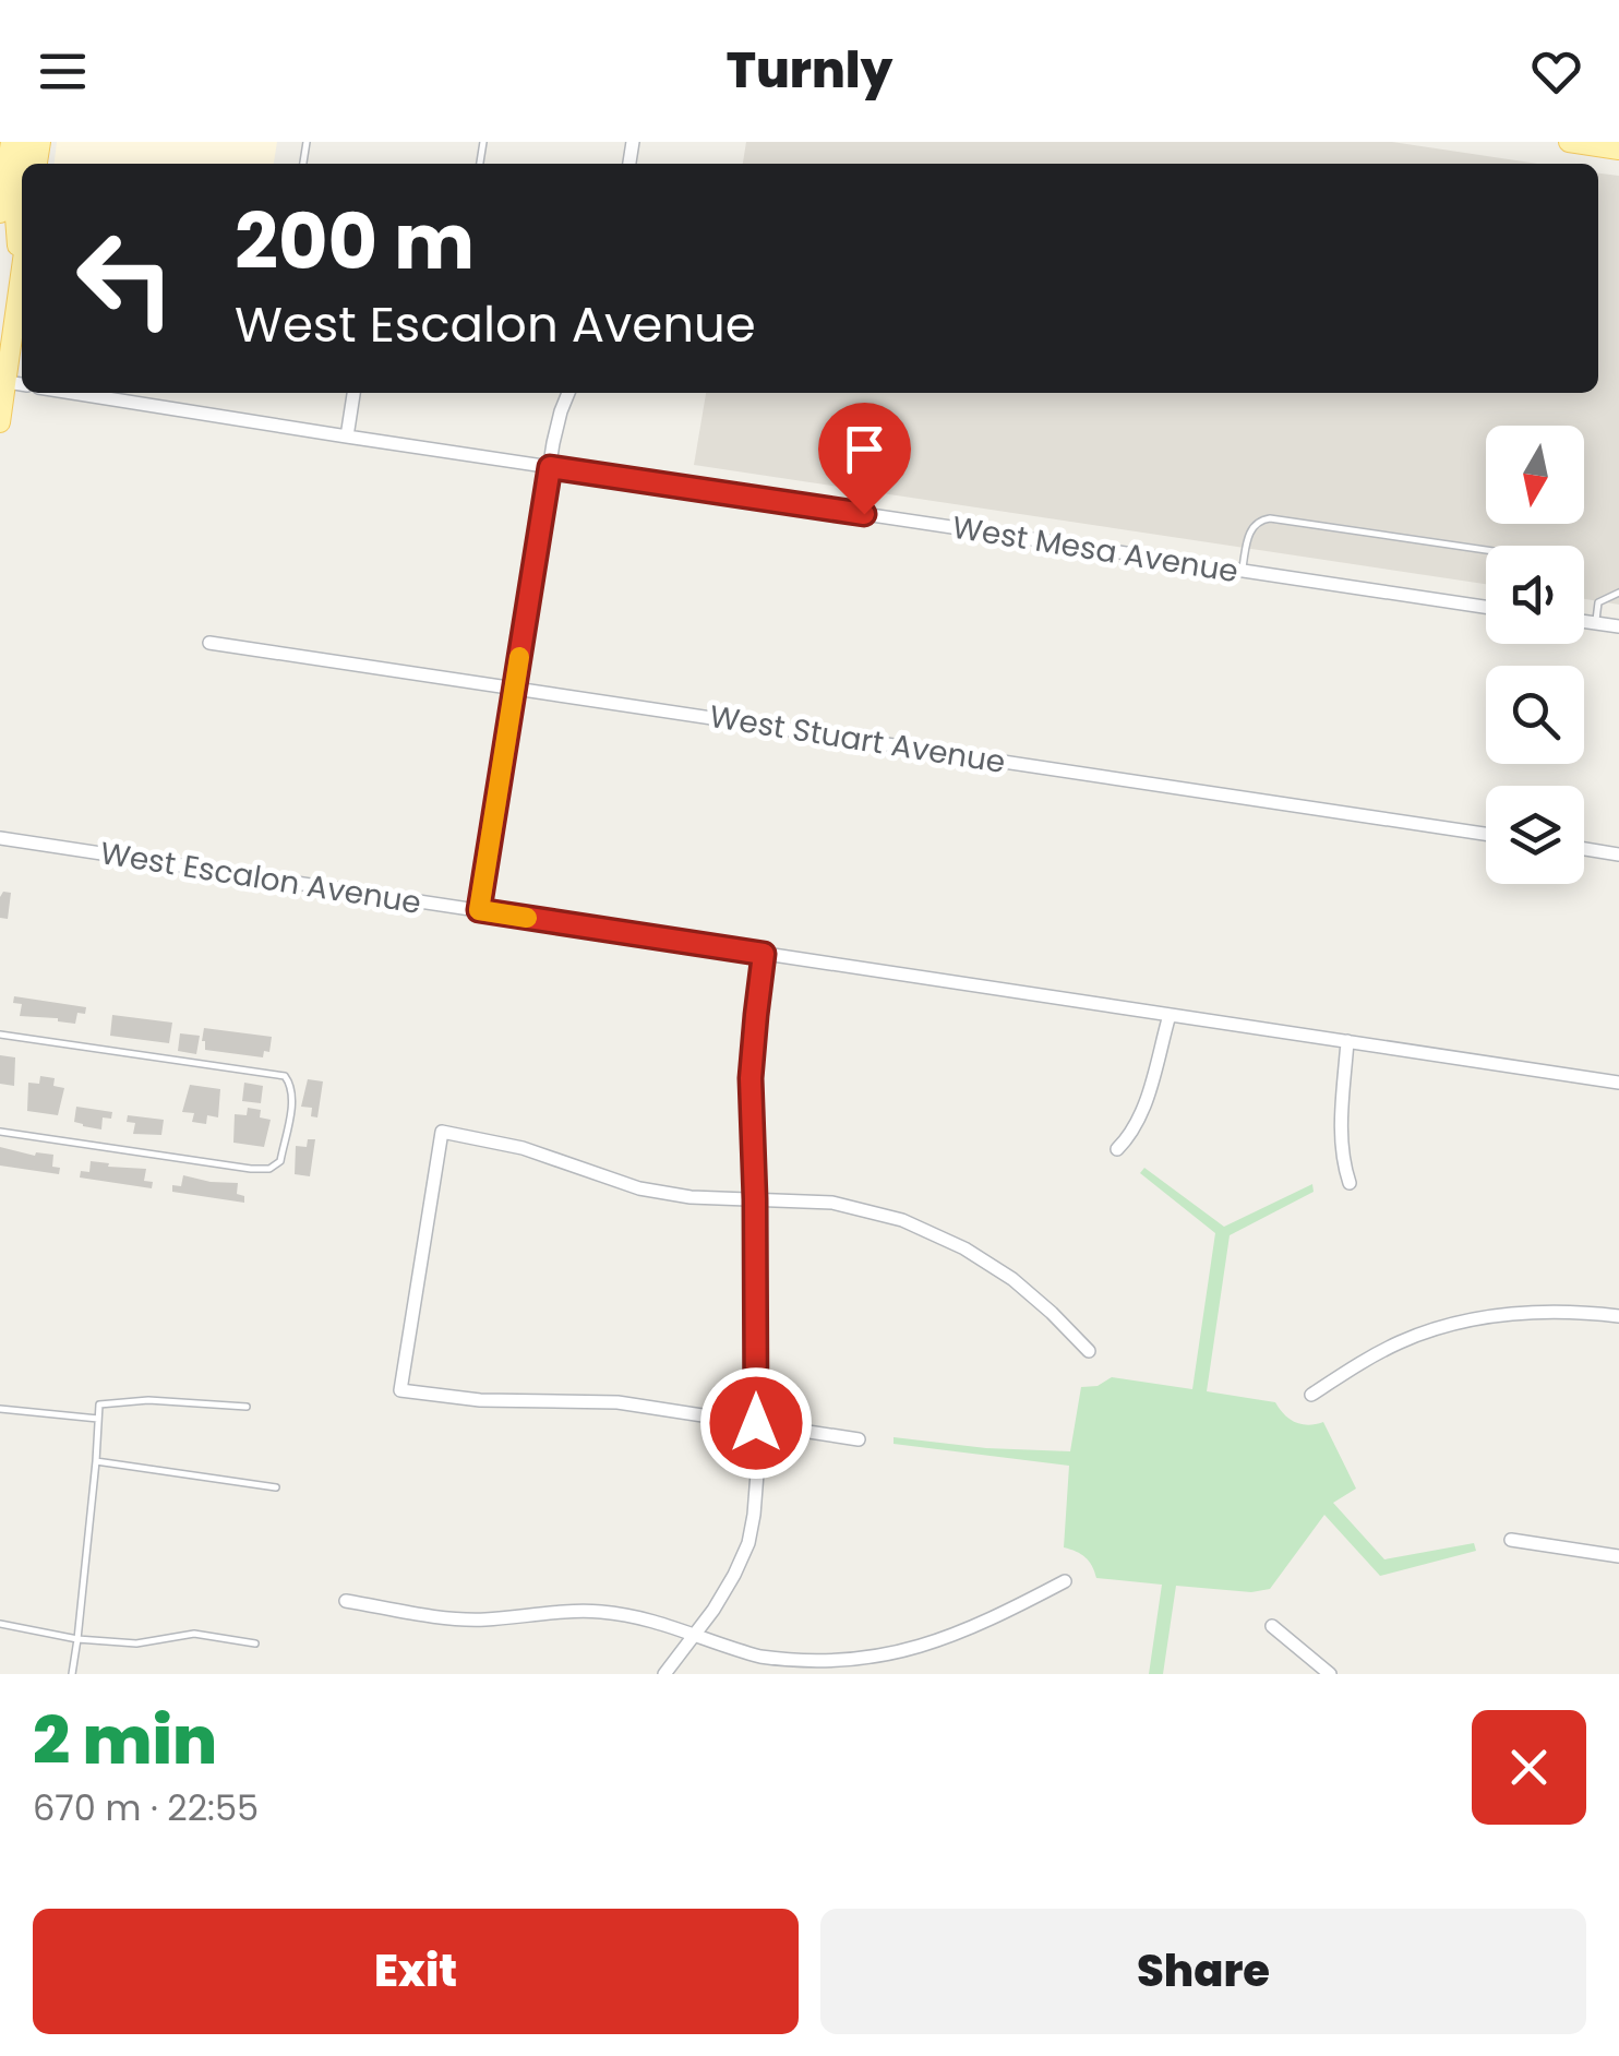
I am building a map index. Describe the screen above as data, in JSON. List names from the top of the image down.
{
  "streets": {
    "street": ["West Mesa Avenue", "West Stuart Avenue", "West Escalon Avenue"]
  },
  "north": "bottom",
  "page": {
    "header": "Turnly",
    "turn": ["200 m", "West Escalon Avenue"],
    "heading": ["2 min", "670 m · 22:55"],
    "buttons": ["Exit", "Share"]
  }
}
